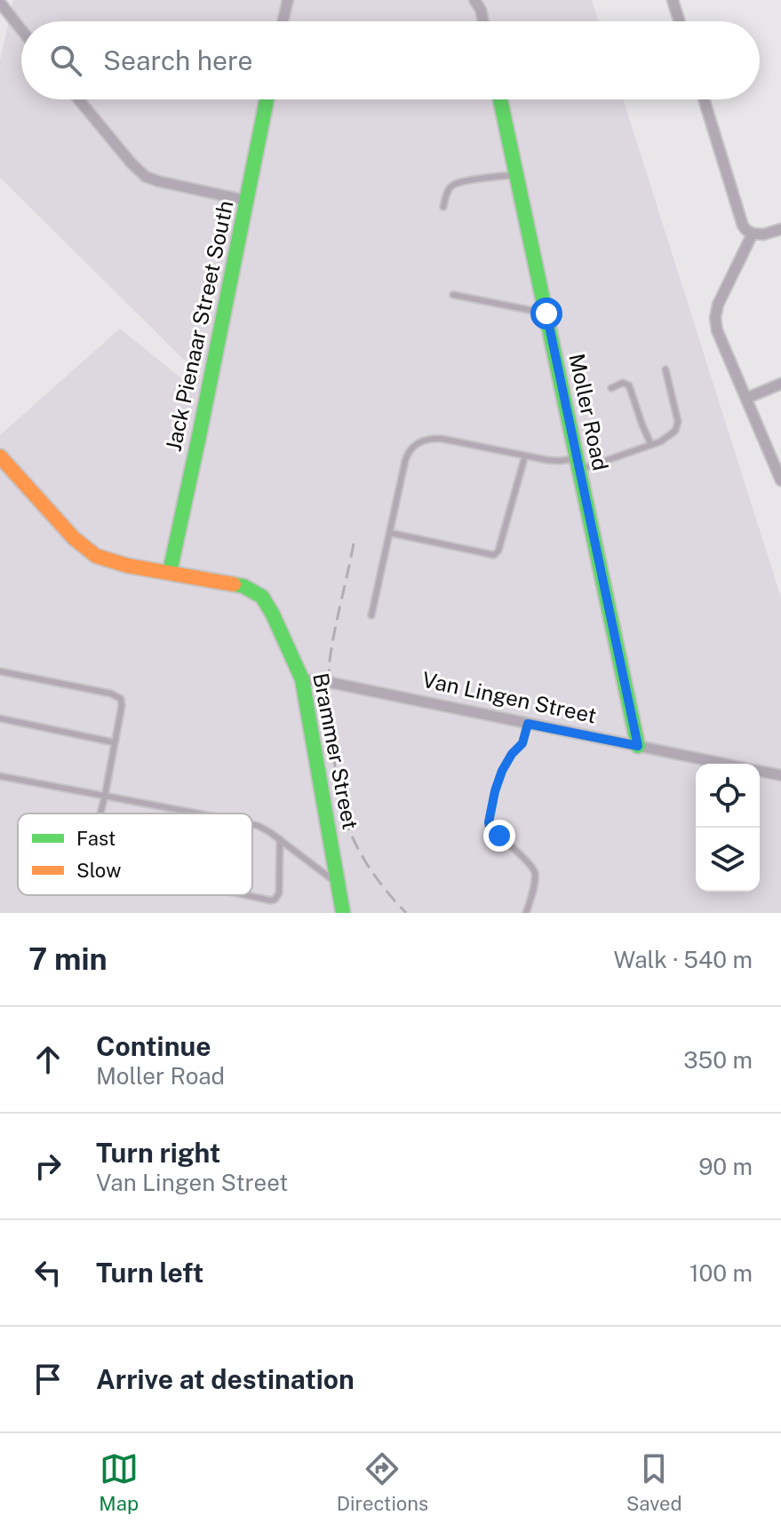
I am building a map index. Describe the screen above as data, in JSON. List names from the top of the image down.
{
  "streets": {
    "street": [
      "Jack Pienaar Street South",
      "Moller Road",
      "Van Lingen Street",
      "Brammer Street"
    ]
  },
  "crossings": [
    ["Jack Pienaar Street South", "Brammer Street"],
    ["Moller Road", "Van Lingen Street"],
    ["Van Lingen Street", "Brammer Street"]
  ],
  "legend": ["Fast", "Slow"],
  "page": {
    "search": "Search here",
    "heading": ["7 min", "Walk · 540 m"],
    "list": [
      ["Continue", "Moller Road", "350 m"],
      ["Turn right", "Van Lingen Street", "90 m"],
      ["Turn left", "100 m"],
      "Arrive at destination"
    ],
    "nav": ["Map", "Directions", "Saved"]
  }
}
